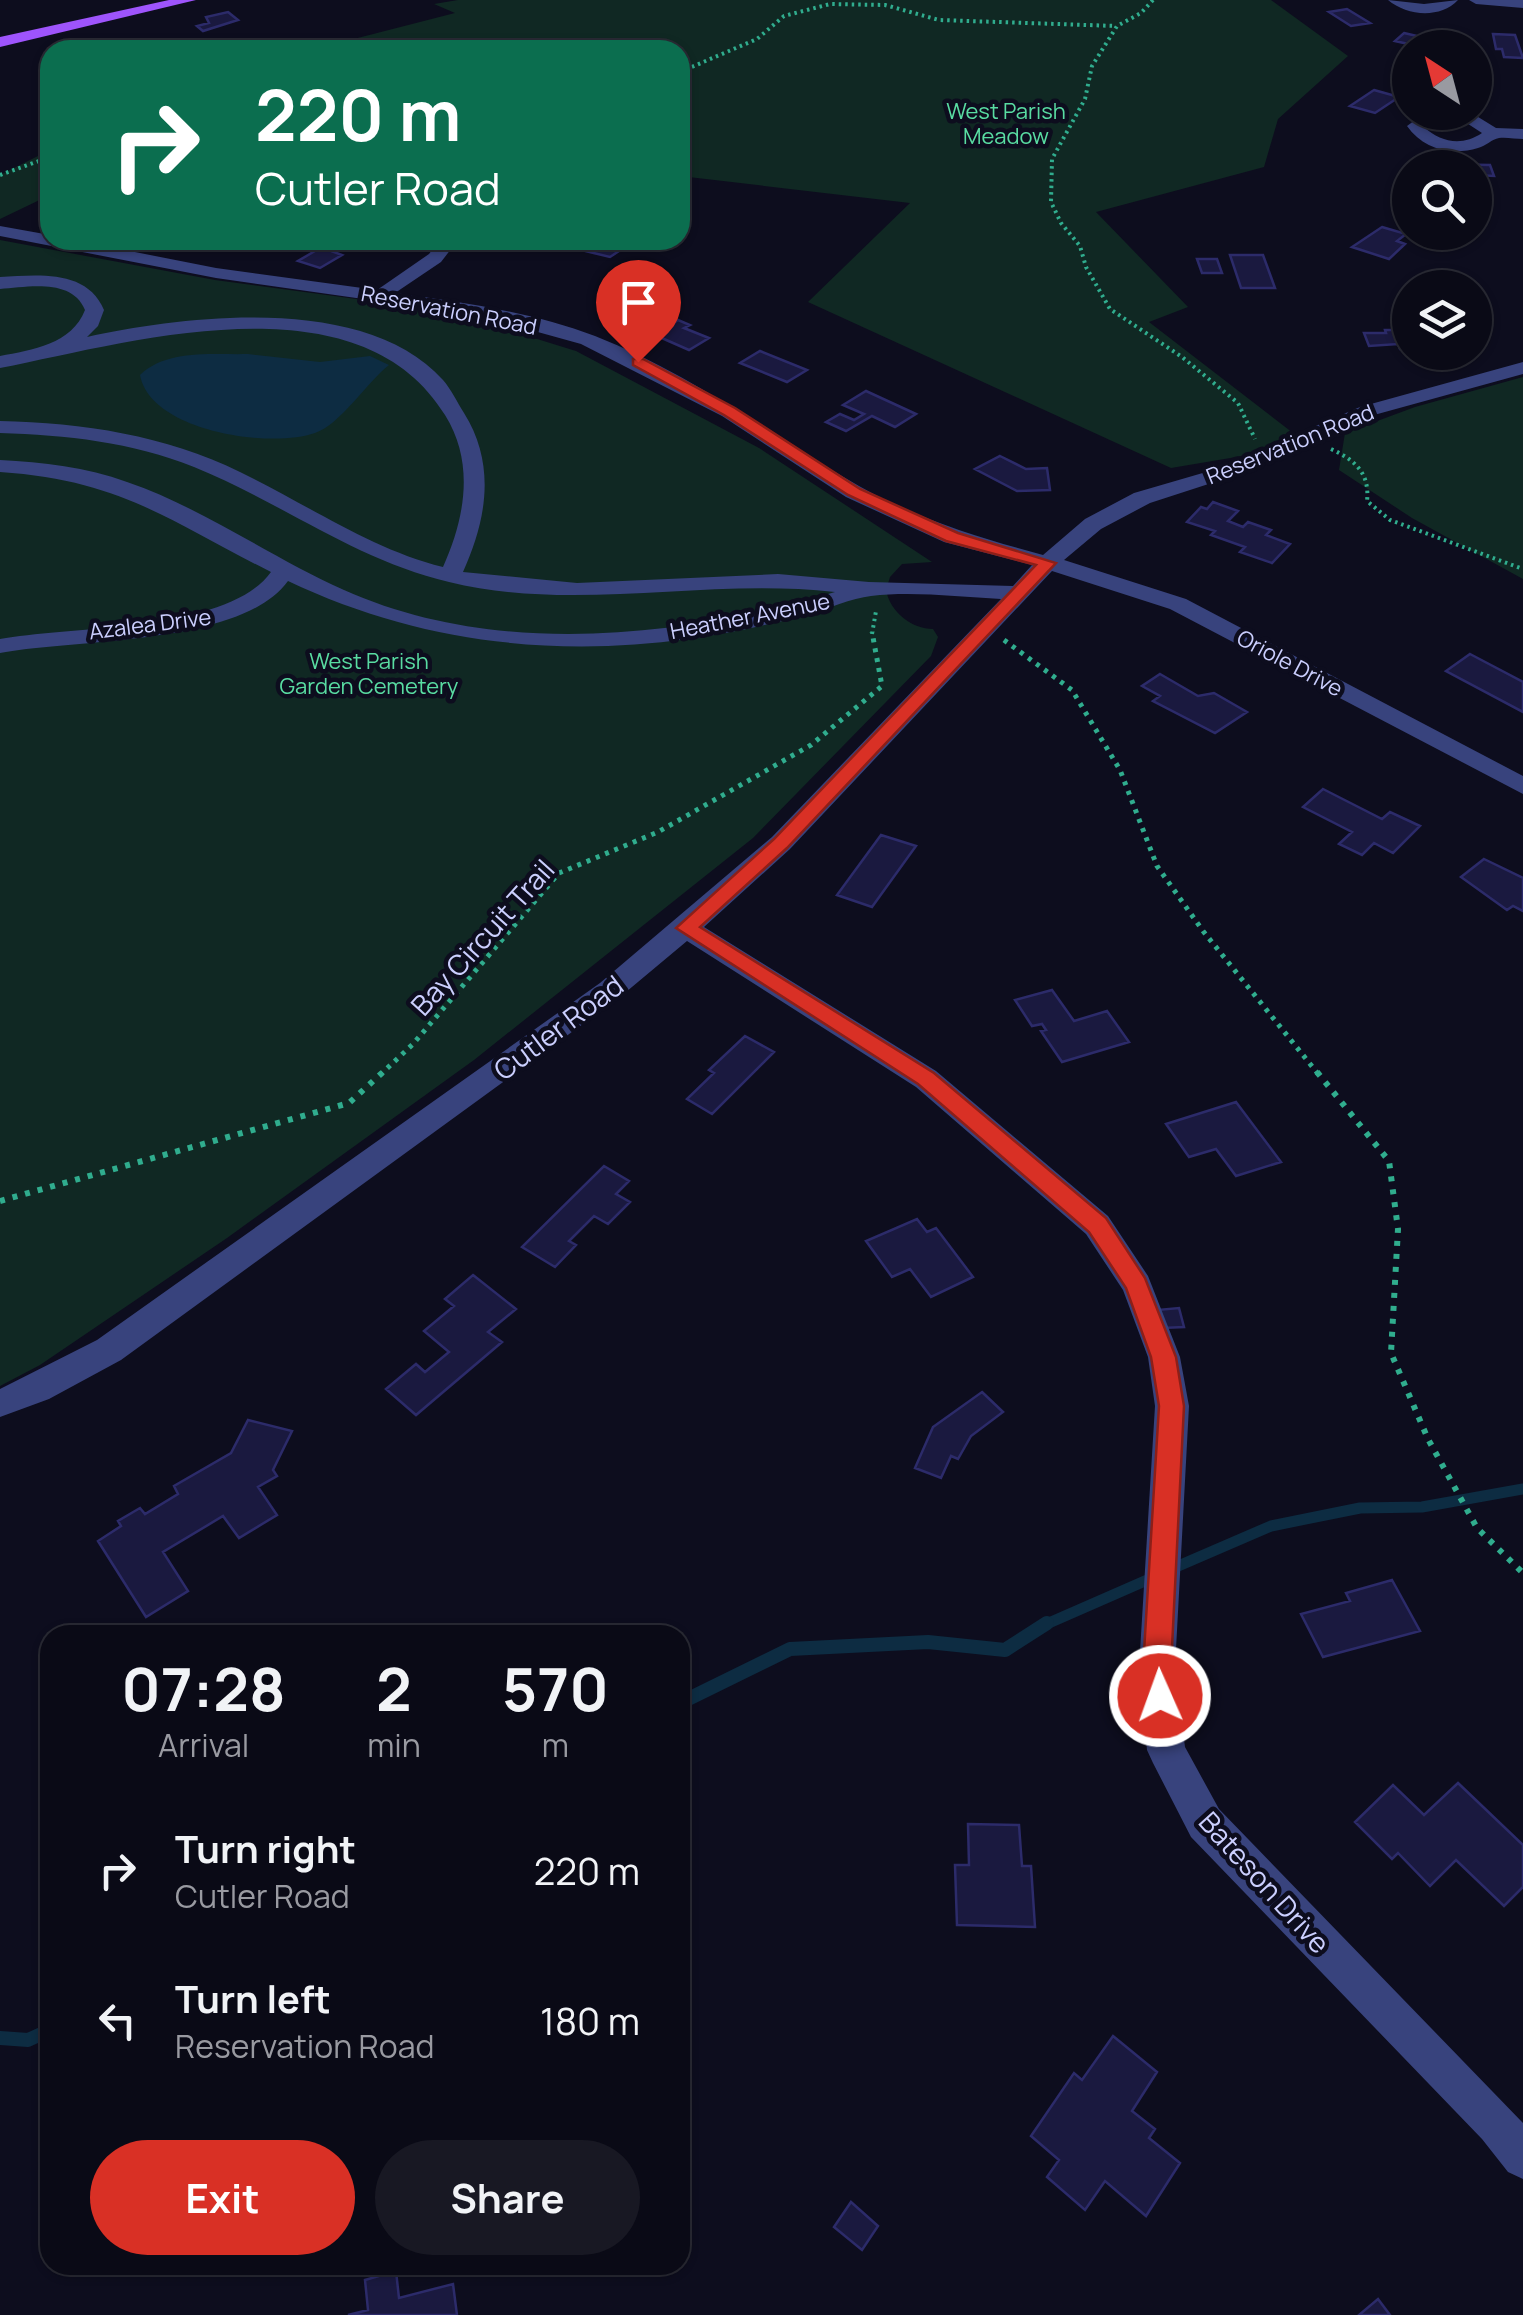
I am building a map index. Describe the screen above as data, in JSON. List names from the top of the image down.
{
  "streets": {
    "street": [
      "Reservation Road",
      "Heather Avenue",
      "Azalea Drive",
      "Oriole Drive",
      "Cutler Road",
      "Bateson Drive"
    ],
    "path": ["Bay Circuit Trail"]
  },
  "crossings": [
    ["Reservation Road", "Oriole Drive"],
    ["Reservation Road", "Cutler Road"],
    ["Heather Avenue", "Azalea Drive"],
    ["Heather Avenue", "Bay Circuit Trail"],
    ["Oriole Drive", "Cutler Road"],
    ["Cutler Road", "Bateson Drive"]
  ],
  "parks": ["West Parish Meadow", "West Parish Garden Cemetery"],
  "north": "top left",
  "page": {
    "turn": ["220 m", "Cutler Road"],
    "eta": [
      "07:28",
      "Arrival",
      "2",
      "min",
      "570",
      "m"
    ],
    "list": [
      {
        "name": "Turn right",
        "note": "Cutler Road",
        "value": "220 m"
      },
      {
        "name": "Turn left",
        "note": "Reservation Road",
        "value": "180 m"
      }
    ],
    "buttons": ["Exit", "Share"]
  }
}
